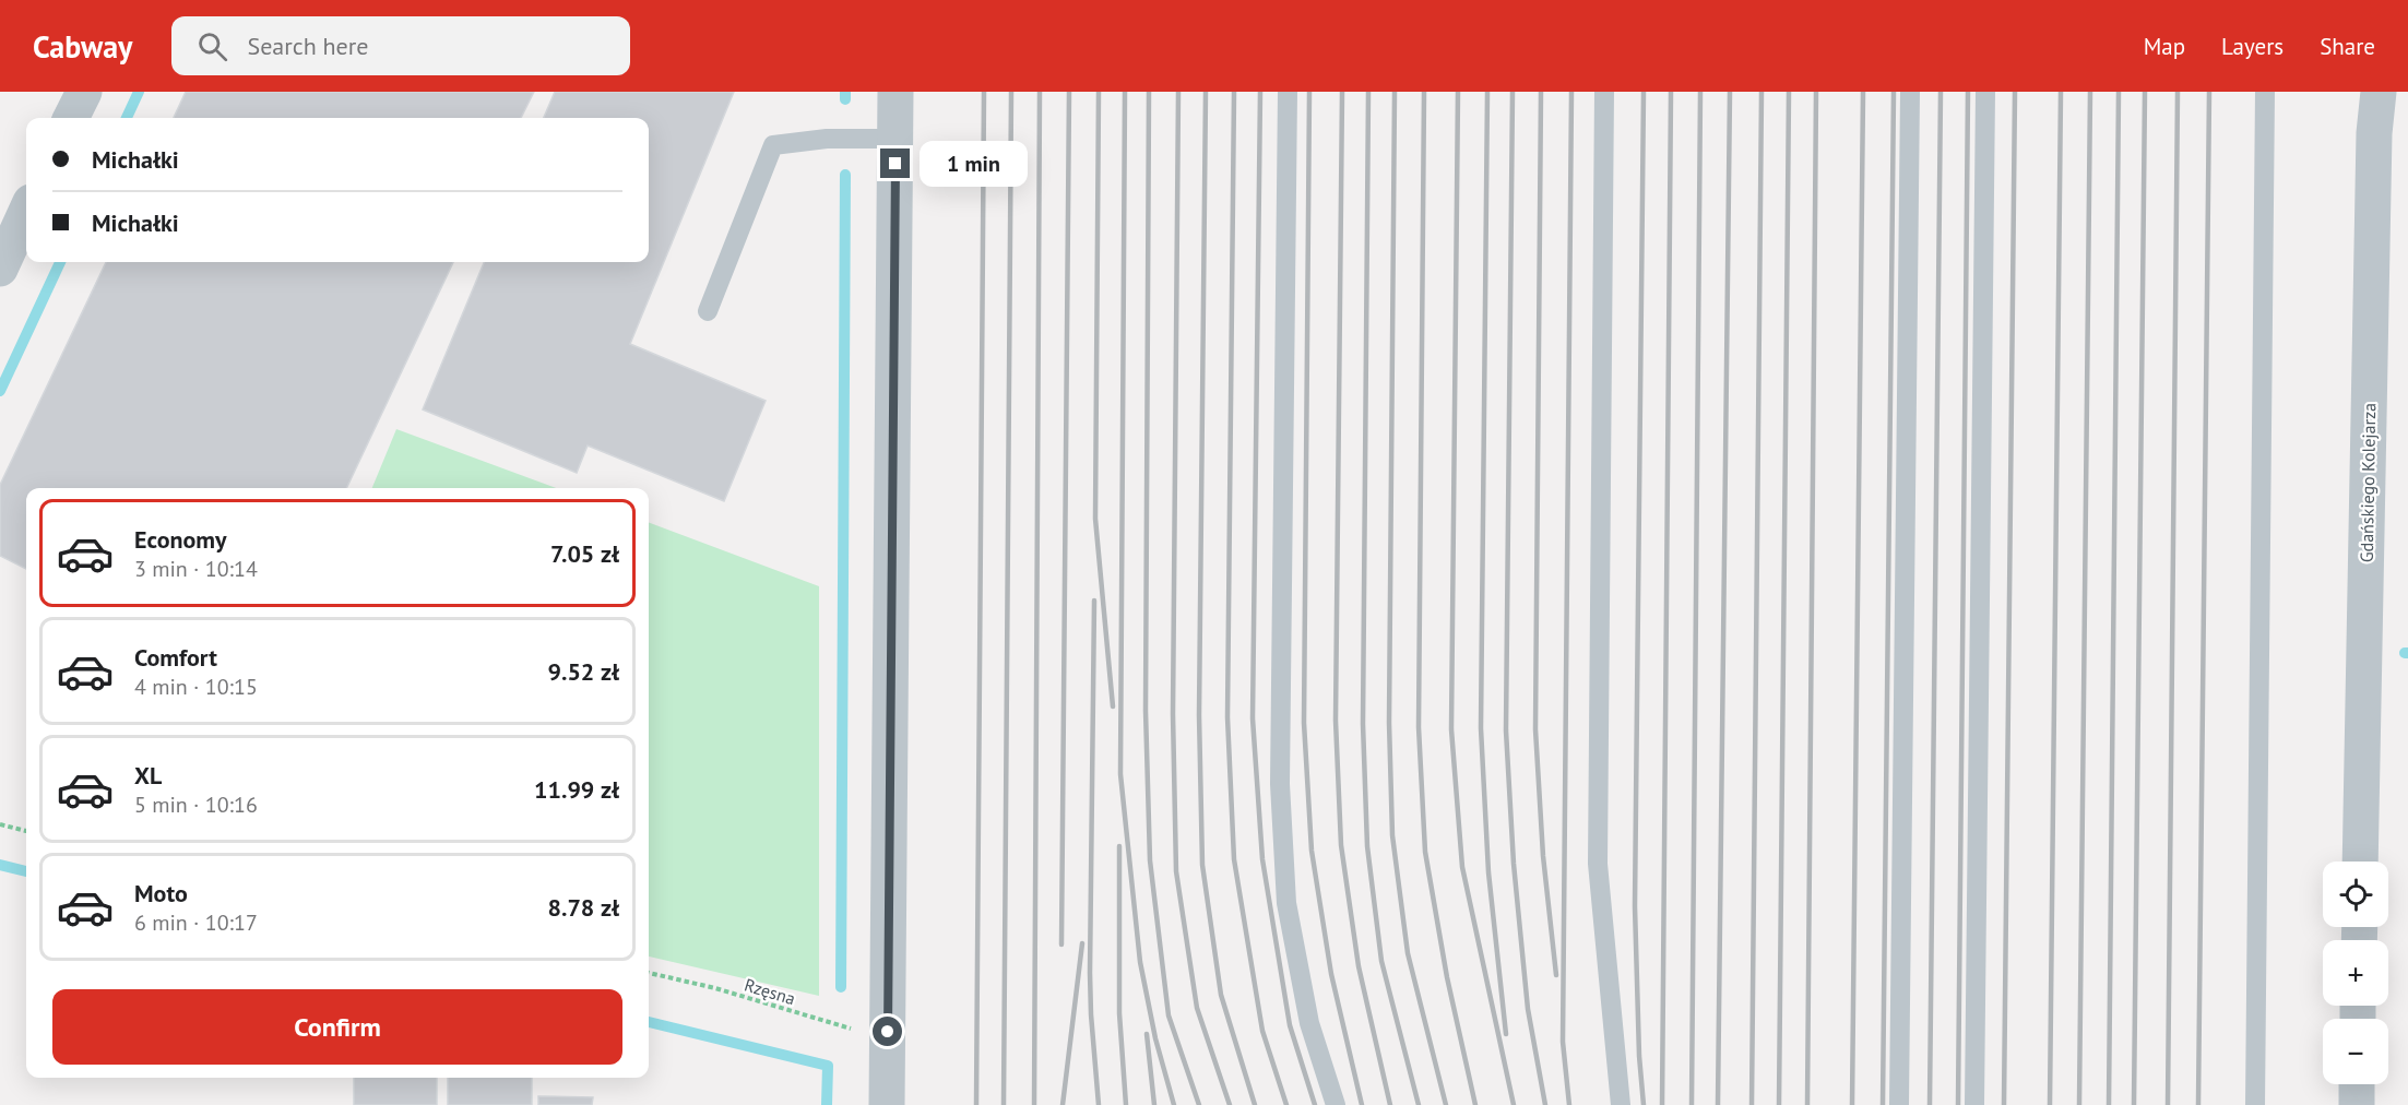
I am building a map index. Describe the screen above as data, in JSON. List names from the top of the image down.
{
  "streets": {
    "street": ["Gdańskiego Kolejarza"],
    "path": ["Rzęsna"]
  },
  "page": {
    "header": "Cabway",
    "search": "Search here",
    "nav": ["Map", "Layers", "Share"],
    "banner": ["Michałki", "Michałki"],
    "bubble": "1 min",
    "list": [
      {
        "name": "Economy",
        "note": "3 min · 10:14",
        "value": "7.05 zł"
      },
      {
        "name": "Comfort",
        "note": "4 min · 10:15",
        "value": "9.52 zł"
      },
      {
        "name": "XL",
        "note": "5 min · 10:16",
        "value": "11.99 zł"
      },
      {
        "name": "Moto",
        "note": "6 min · 10:17",
        "value": "8.78 zł"
      }
    ],
    "map_buttons": ["+", "−"],
    "buttons": "Confirm"
  }
}
